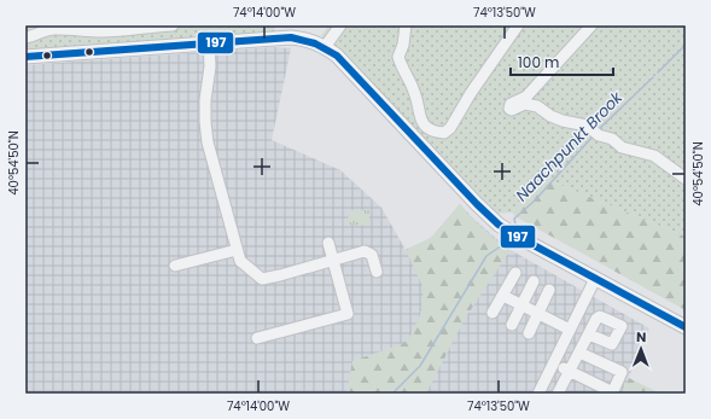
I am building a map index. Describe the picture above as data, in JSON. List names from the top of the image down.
{
  "water": ["Naachpunkt Brook"],
  "lines": ["transit line 197"],
  "scale_bar": "100 m",
  "north": "top",
  "coordinates": ["74°14'00\"W", "74°13'50\"W", "40°54'50\"N"]
}
